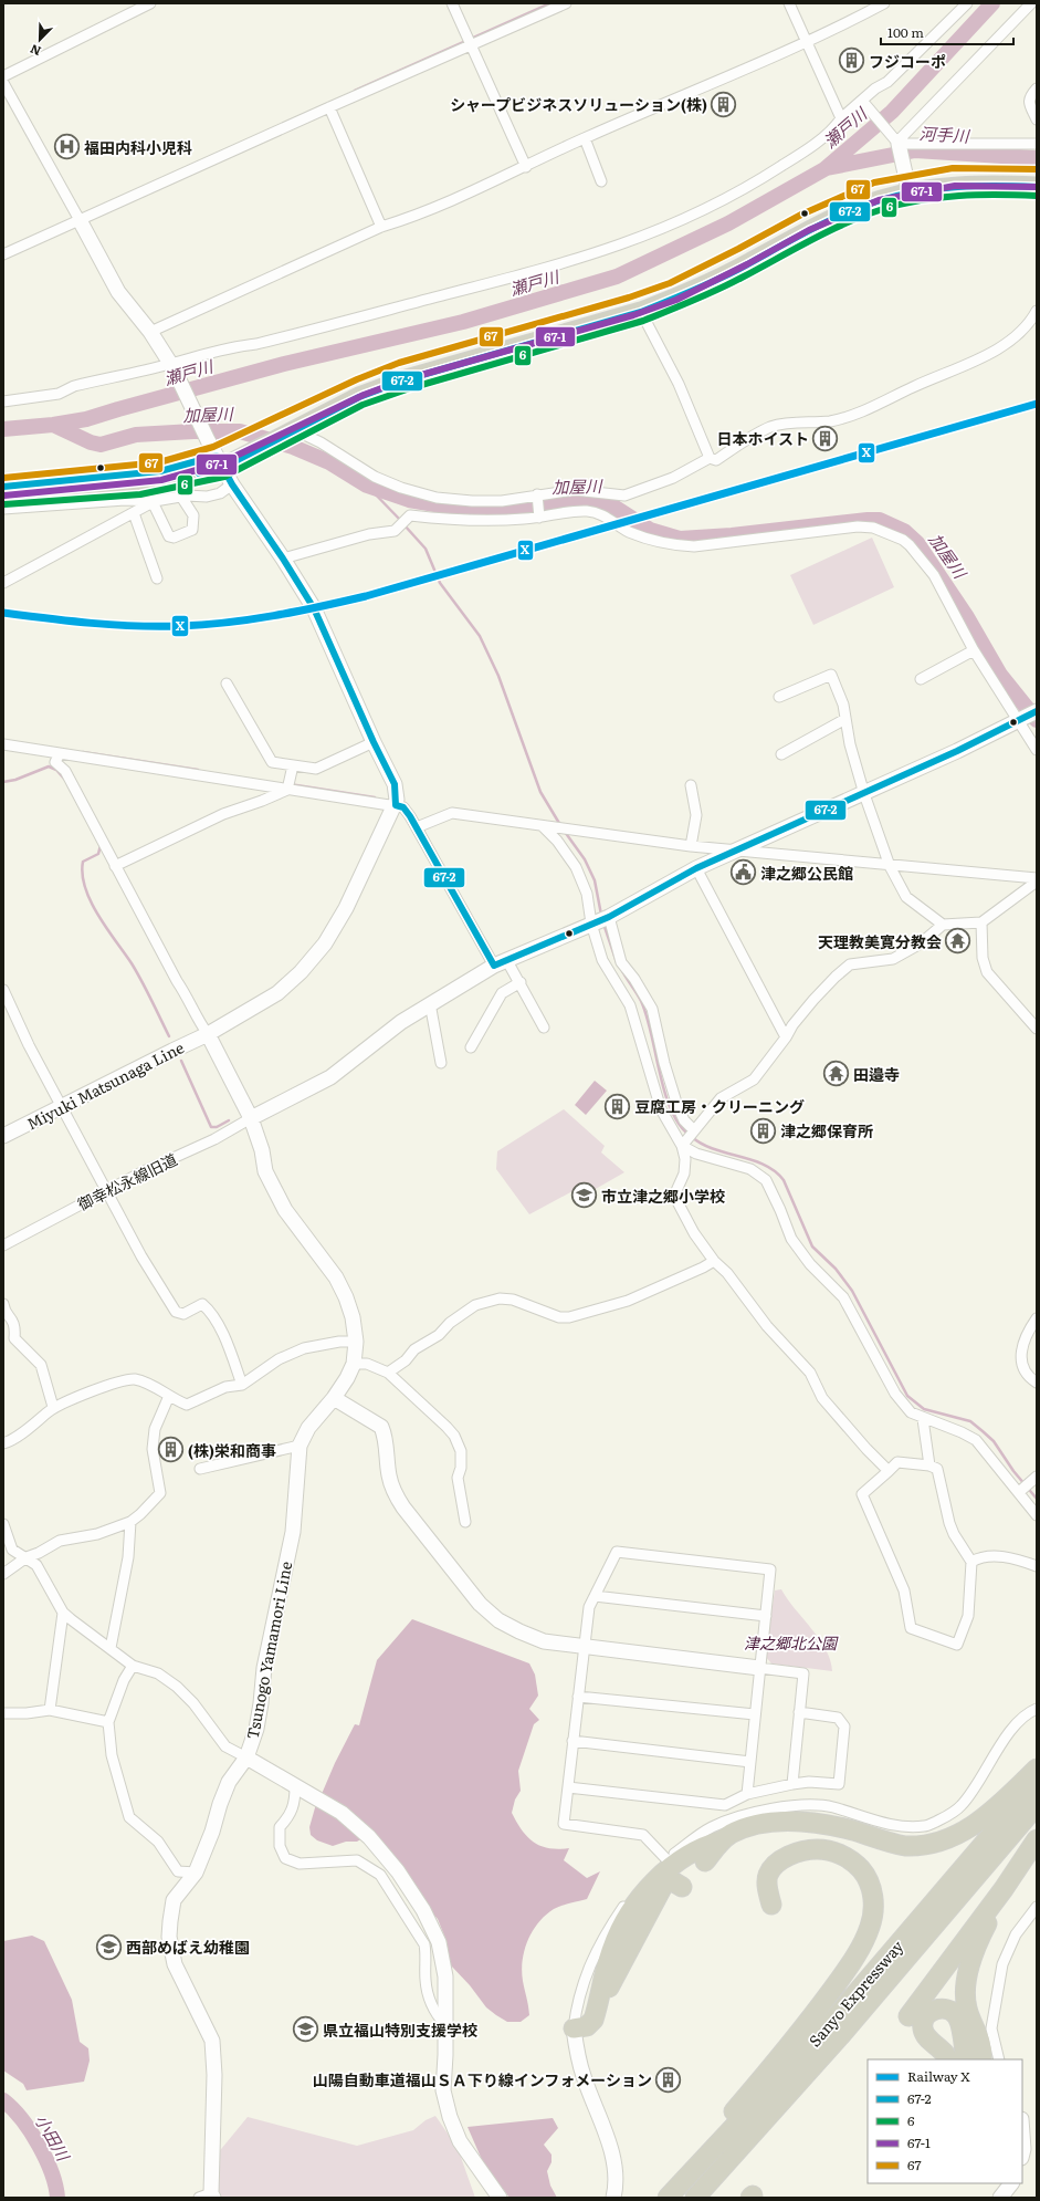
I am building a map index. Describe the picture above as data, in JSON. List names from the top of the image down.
{
  "streets": {
    "highway": ["Sanyo Expressway"],
    "main road": ["Miyuki Matsunaga Line", "Tsunogo Yamamori Line"],
    "street": ["御幸松永線旧道"]
  },
  "crossings": [
    ["御幸松永線旧道", "Tsunogo Yamamori Line"]
  ],
  "water": [
    "瀬戸川",
    "河手川",
    "加屋川",
    "小田川"
  ],
  "parks": ["津之郷北公園"],
  "places": {
    "building": [
      "フジコーポ",
      "シャープビジネスソリューション(株)",
      "日本ホイスト",
      "豆腐工房・クリーニング",
      "津之郷保育所",
      "(株)栄和商事",
      "山陽自動車道福山ＳＡ下り線インフォメーション"
    ],
    "hospital": ["福田内科小児科"],
    "public building": ["津之郷公民館"],
    "temple": ["天理教美寛分教会", "田邉寺"],
    "school or university": ["市立津之郷小学校", "西部めばえ幼稚園", "県立福山特別支援学校"]
  },
  "lines": [
    "transit line 67",
    "transit line 67-2",
    "transit line 67-1",
    "transit line 6",
    "rail line X"
  ],
  "legend": [
    "Railway X",
    "67-2",
    "6",
    "67-1",
    "67"
  ],
  "scale_bar": "100 m",
  "north": "bottom left"
}
